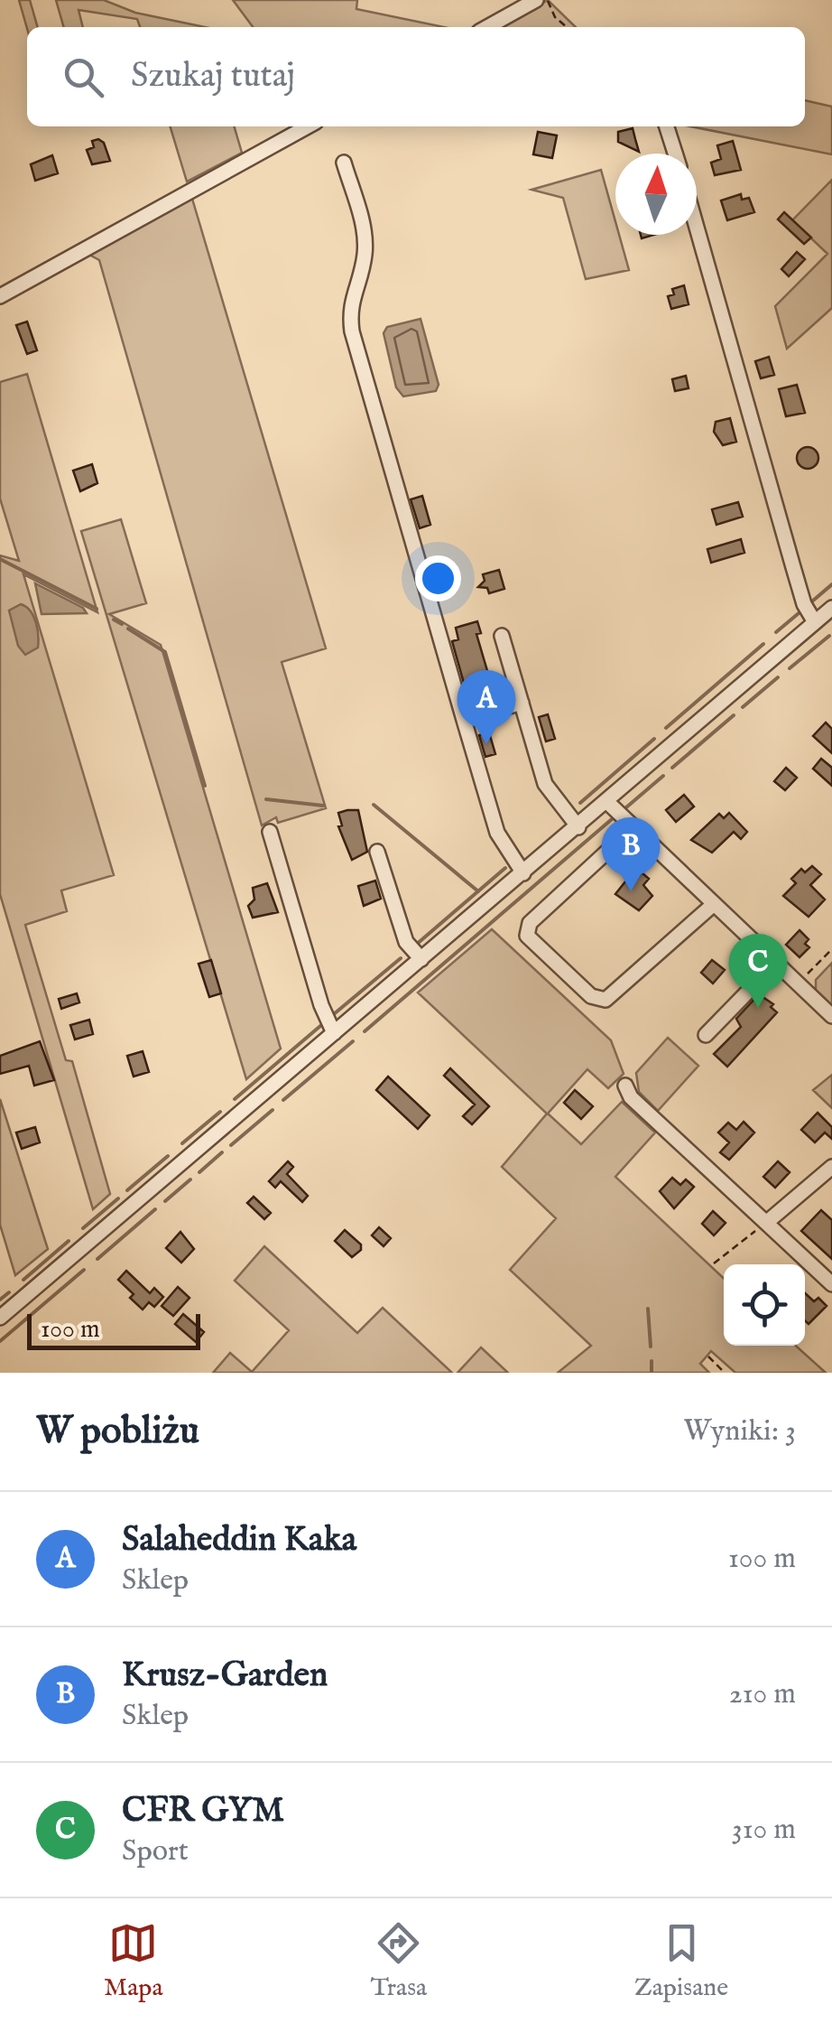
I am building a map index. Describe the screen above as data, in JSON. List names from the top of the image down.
{
  "scale_bar": "100 m",
  "north": "top",
  "page": {
    "search": "Szukaj tutaj",
    "pins": ["A", "B", "C"],
    "scale": "100 m",
    "heading": ["W pobliżu", "Wyniki: 3"],
    "list": [
      {
        "mark": "A",
        "name": "Salaheddin Kaka",
        "note": "Sklep",
        "value": "100 m"
      },
      {
        "mark": "B",
        "name": "Krusz-Garden",
        "note": "Sklep",
        "value": "210 m"
      },
      {
        "mark": "C",
        "name": "CFR GYM",
        "note": "Sport",
        "value": "310 m"
      }
    ],
    "nav": ["Mapa", "Trasa", "Zapisane"]
  }
}
